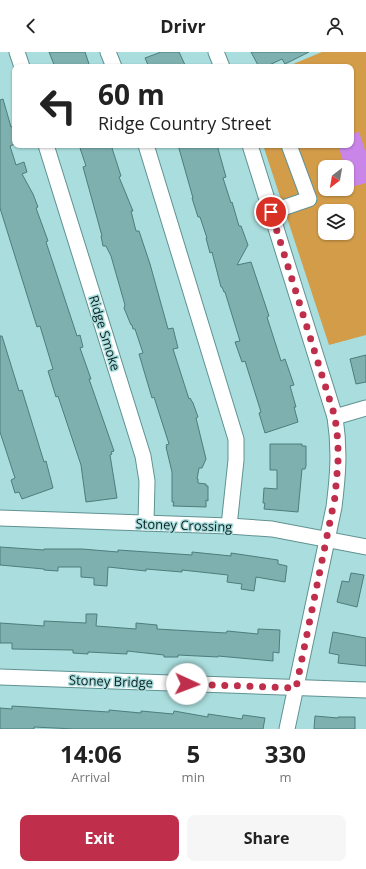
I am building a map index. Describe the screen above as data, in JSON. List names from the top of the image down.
{
  "streets": {
    "street": ["Ridge Smoke", "Stoney Crossing", "Stoney Bridge"]
  },
  "crossings": [
    ["Ridge Smoke", "Stoney Crossing"]
  ],
  "north": "bottom left",
  "page": {
    "header": "Drivr",
    "turn": ["60 m", "Ridge Country Street"],
    "eta": [
      "14:06",
      "Arrival",
      "5",
      "min",
      "330",
      "m"
    ],
    "buttons": ["Exit", "Share"]
  }
}
